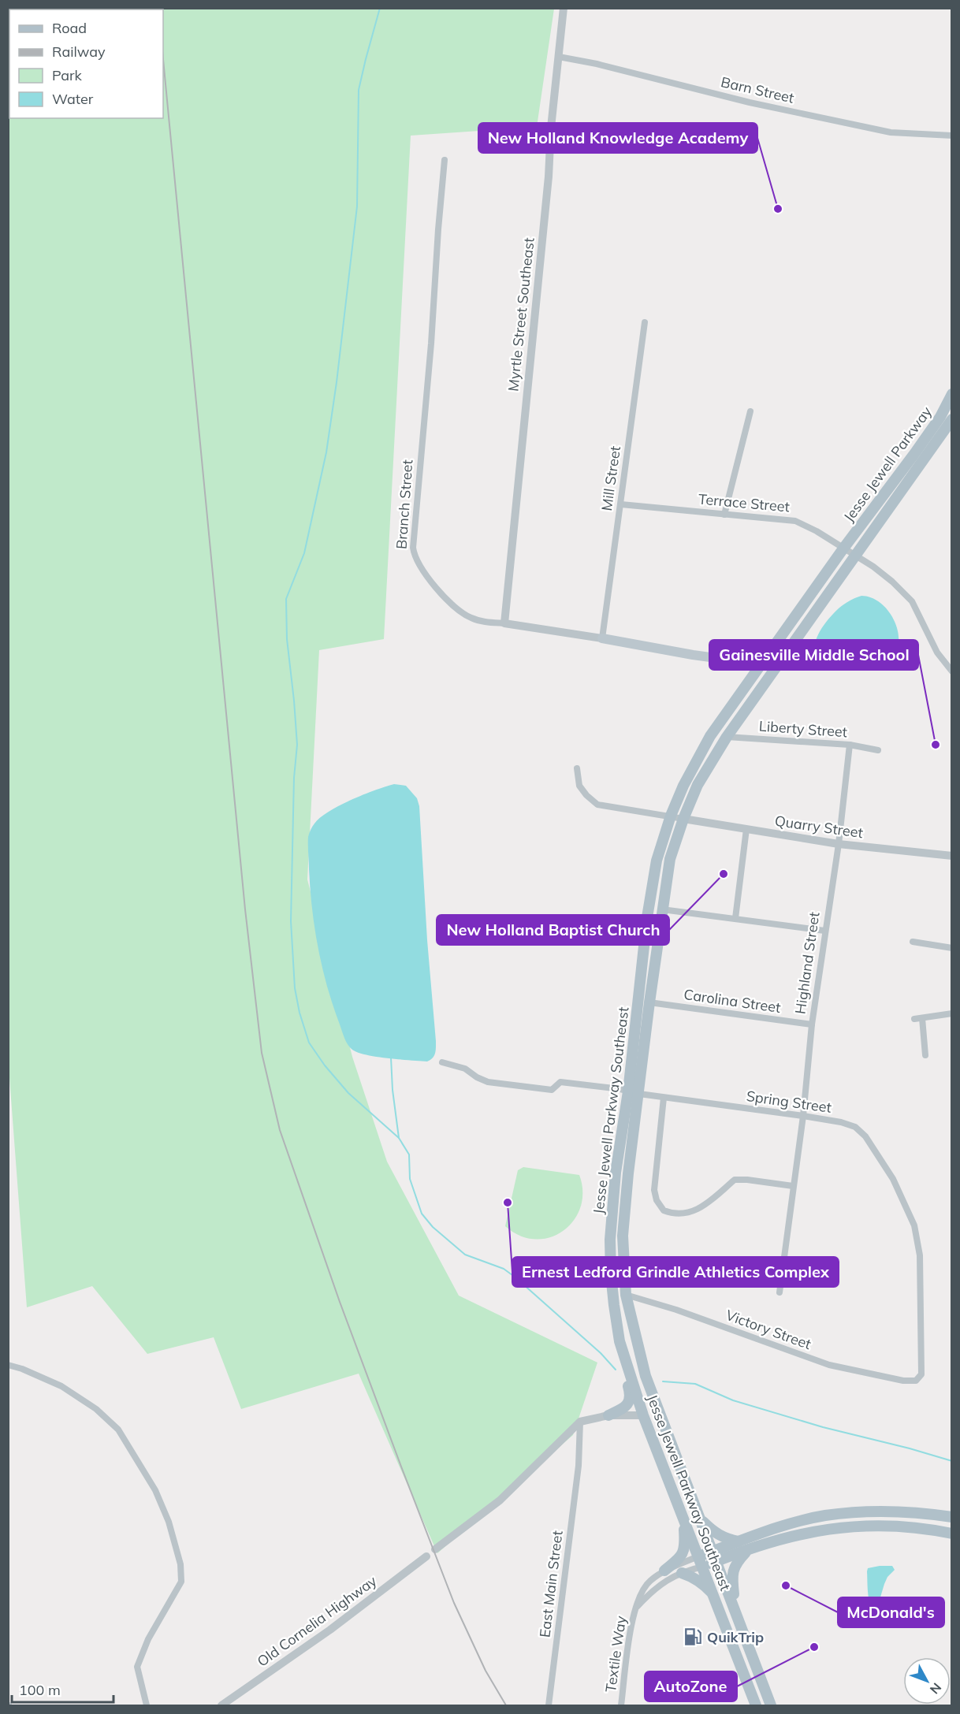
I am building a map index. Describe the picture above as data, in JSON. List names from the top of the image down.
{
  "streets": {
    "main road": ["Jesse Jewell Parkway", "Branch Street", "Jesse Jewell Parkway Southeast"],
    "street": [
      "Barn Street",
      "Myrtle Street Southeast",
      "Mill Street",
      "Terrace Street",
      "Liberty Street",
      "Quarry Street",
      "Highland Street",
      "Carolina Street",
      "Spring Street",
      "Victory Street",
      "East Main Street",
      "Old Cornelia Highway",
      "Textile Way"
    ]
  },
  "crossings": [
    ["Barn Street", "Myrtle Street Southeast"],
    ["Myrtle Street Southeast", "Branch Street"],
    ["Jesse Jewell Parkway", "Terrace Street"],
    ["Jesse Jewell Parkway", "Jesse Jewell Parkway Southeast"],
    ["Mill Street", "Terrace Street"],
    ["Mill Street", "Branch Street"],
    ["Terrace Street", "Jesse Jewell Parkway Southeast"],
    ["Branch Street", "Jesse Jewell Parkway Southeast"],
    ["Liberty Street", "Highland Street"],
    ["Liberty Street", "Jesse Jewell Parkway Southeast"],
    ["Quarry Street", "Highland Street"],
    ["Quarry Street", "Jesse Jewell Parkway Southeast"],
    ["Highland Street", "Carolina Street"],
    ["Highland Street", "Spring Street"],
    ["Carolina Street", "Jesse Jewell Parkway Southeast"],
    ["Spring Street", "Jesse Jewell Parkway Southeast"],
    ["Spring Street", "Victory Street"],
    ["Jesse Jewell Parkway Southeast", "Victory Street"],
    ["Jesse Jewell Parkway Southeast", "Textile Way"]
  ],
  "places": {
    "other": [
      "New Holland Knowledge Academy",
      "Gainesville Middle School",
      "New Holland Baptist Church",
      "Ernest Ledford Grindle Athletics Complex",
      "McDonald's",
      "AutoZone"
    ],
    "fuel station": ["QuikTrip"]
  },
  "legend": [
    "Road",
    "Railway",
    "Park",
    "Water"
  ],
  "scale_bar": "100 m",
  "north": "bottom right"
}
